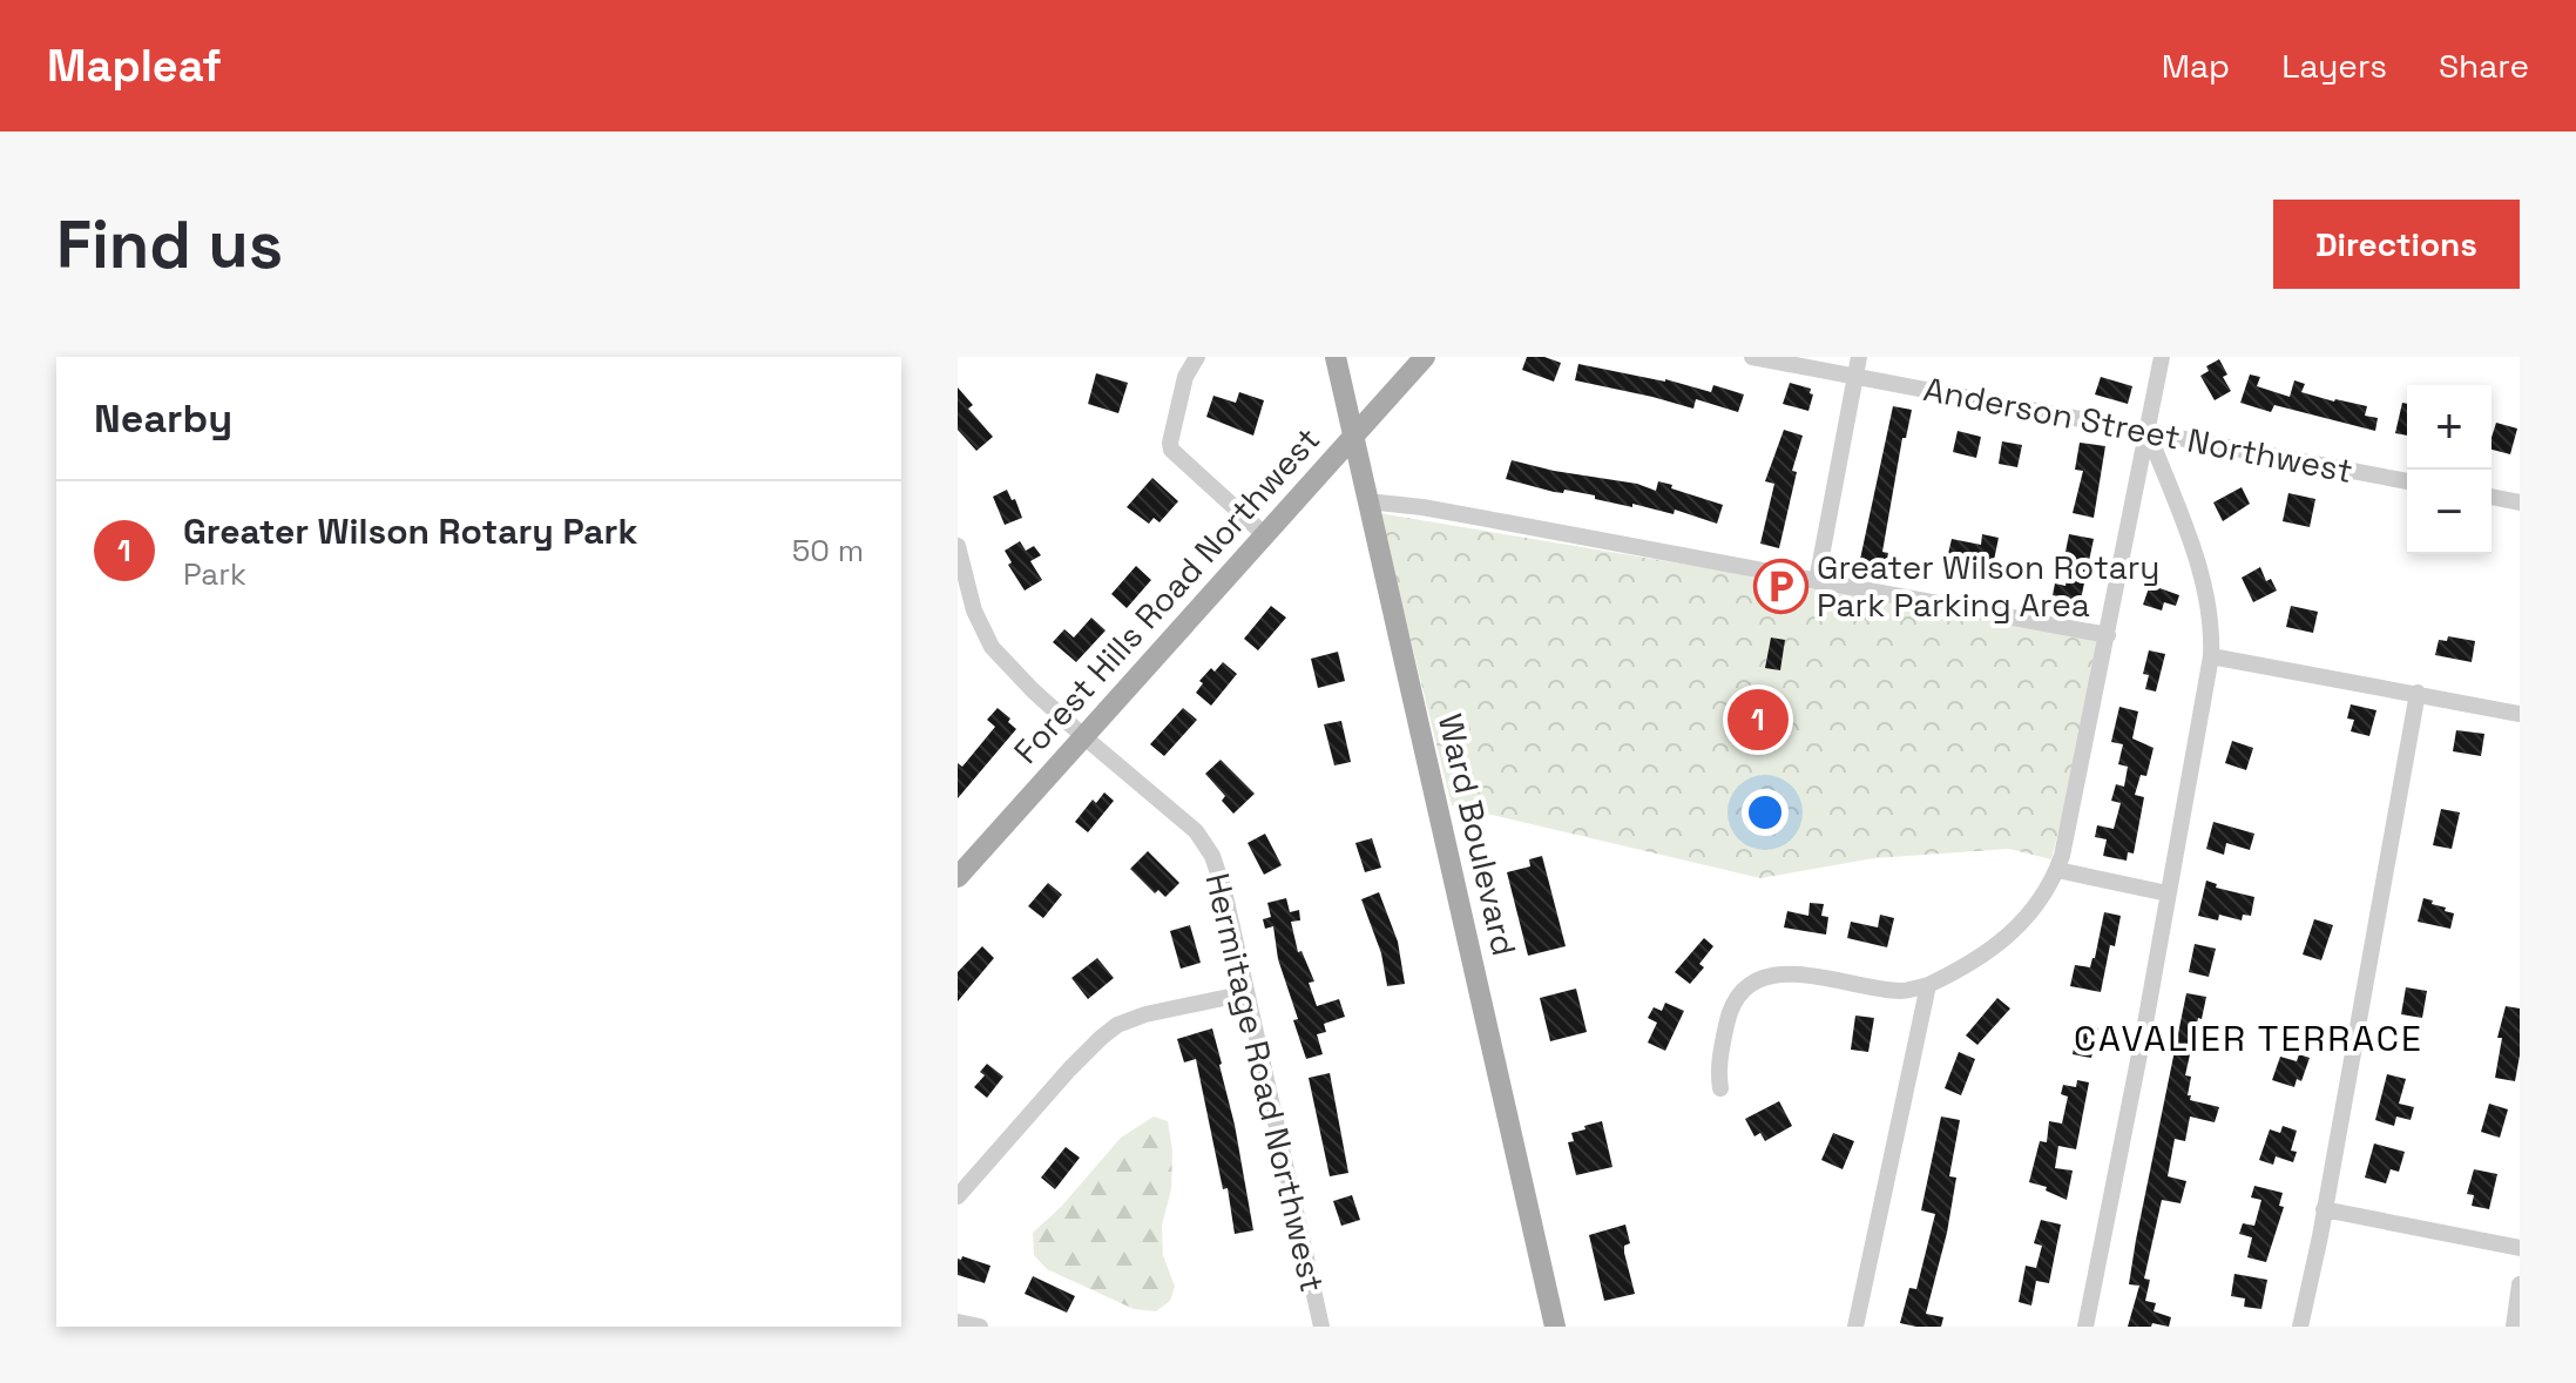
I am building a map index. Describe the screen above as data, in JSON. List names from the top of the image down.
{
  "streets": {
    "main road": ["Forest Hills Road Northwest", "Ward Boulevard"],
    "street": ["Anderson Street Northwest", "Hermitage Road Northwest"]
  },
  "crossings": [
    ["Forest Hills Road Northwest", "Ward Boulevard"],
    ["Forest Hills Road Northwest", "Hermitage Road Northwest"]
  ],
  "districts": ["CAVALIER TERRACE"],
  "places": {
    "parking": ["Greater Wilson Rotary Park Parking Area"]
  },
  "page": {
    "header": "Mapleaf",
    "nav": ["Map", "Layers", "Share"],
    "buttons": "Directions",
    "title": "Find us",
    "heading": "Nearby",
    "map_buttons": ["+", "−"],
    "list": [
      {
        "mark": "1",
        "name": "Greater Wilson Rotary Park",
        "note": "Park",
        "value": "50 m"
      }
    ],
    "pins": "1"
  }
}
